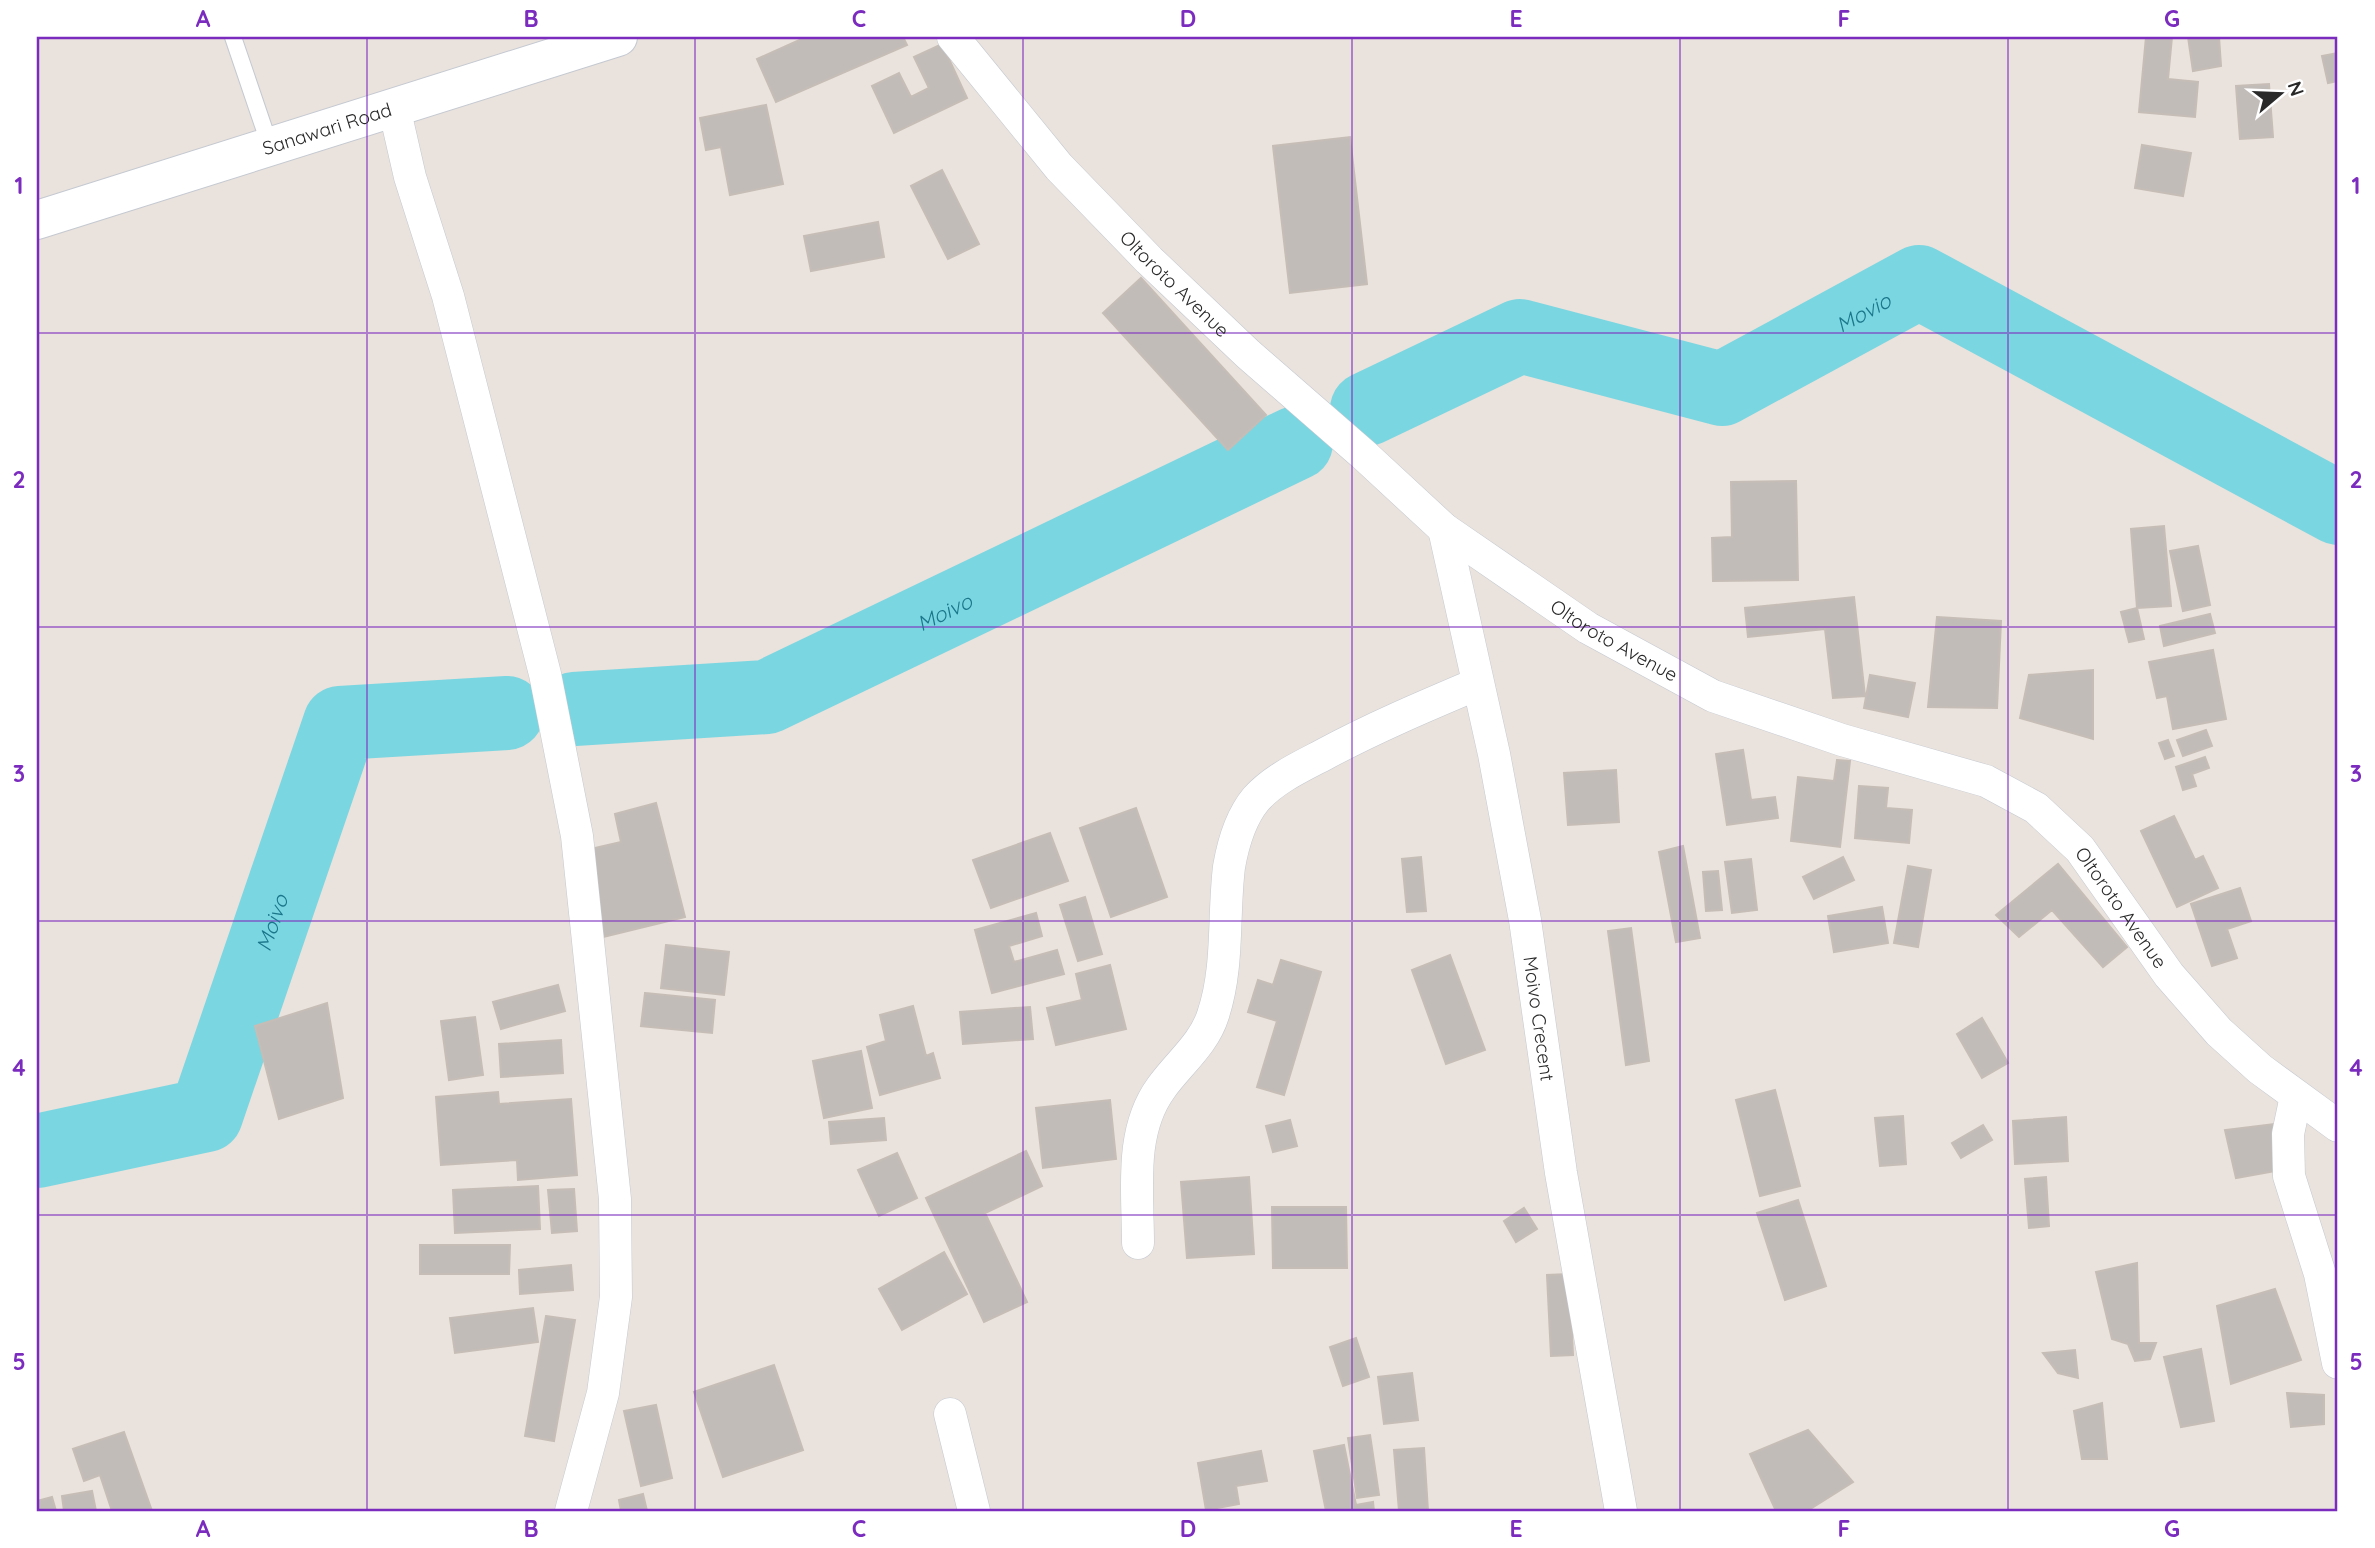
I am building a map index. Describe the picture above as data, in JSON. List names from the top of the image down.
{
  "streets": {
    "street": ["Sanawari Road", "Oltoroto Avenue", "Moivo Crecent"]
  },
  "crossings": [
    ["Oltoroto Avenue", "Moivo Crecent"]
  ],
  "water": ["Movio", "Moivo"],
  "north": "right",
  "grid": {
    "columns": [
      "A",
      "B",
      "C",
      "D",
      "E",
      "F",
      "G"
    ],
    "rows": [
      "1",
      "2",
      "3",
      "4",
      "5"
    ]
  }
}
